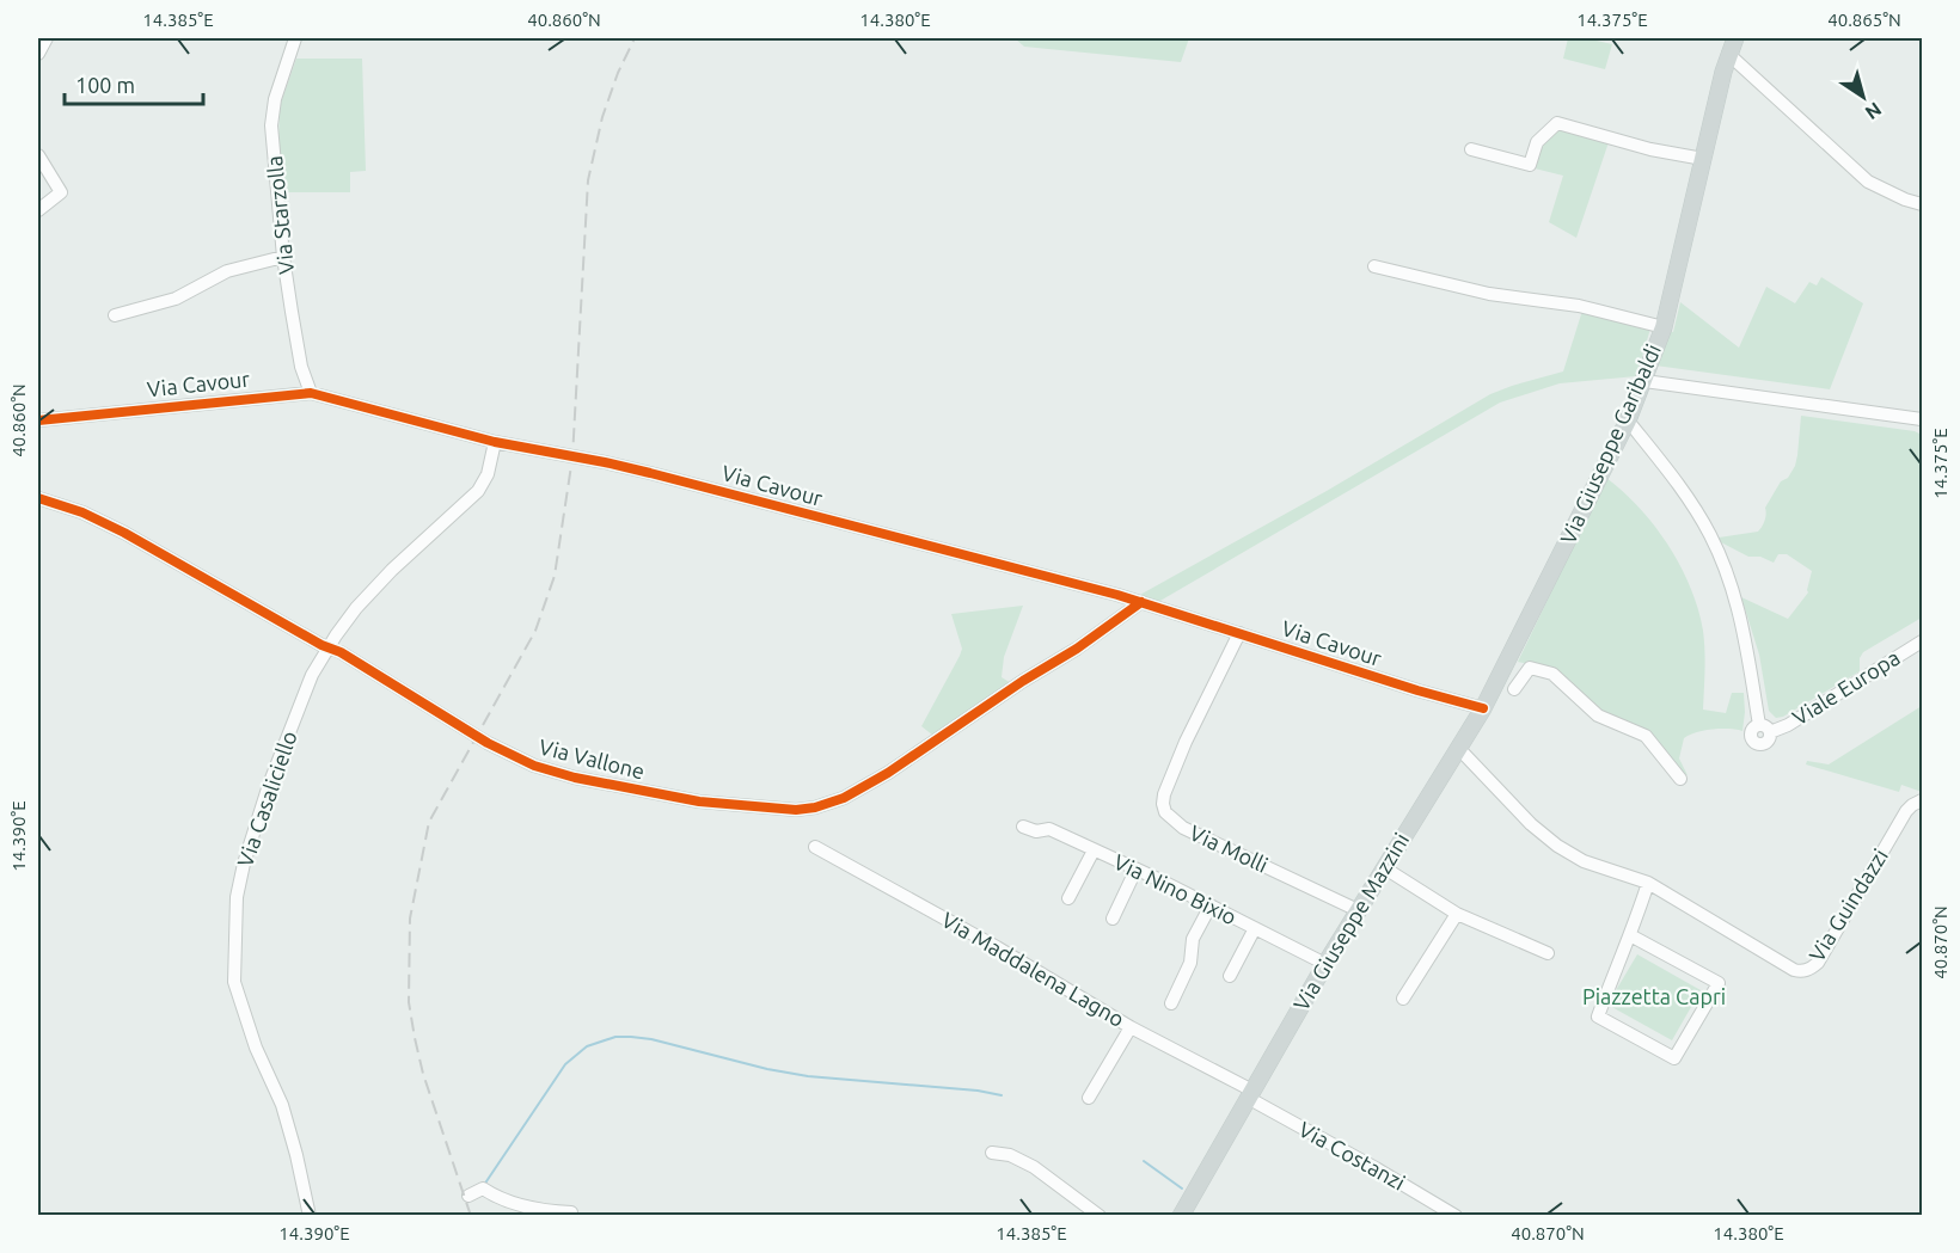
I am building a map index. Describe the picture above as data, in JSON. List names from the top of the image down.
{
  "streets": {
    "main road": ["Via Giuseppe Garibaldi", "Via Giuseppe Mazzini"],
    "street": [
      "Via Starzolla",
      "Via Cavour",
      "Viale Europa",
      "Via Vallone",
      "Via Casaliciello",
      "Via Molli",
      "Via Nino Bixio",
      "Via Guindazzi",
      "Via Maddalena Lagno",
      "Via Costanzi"
    ]
  },
  "crossings": [
    ["Via Starzolla", "Via Cavour"],
    ["Via Cavour", "Via Giuseppe Garibaldi"],
    ["Via Cavour", "Via Vallone"],
    ["Via Cavour", "Via Casaliciello"],
    ["Via Cavour", "Via Molli"],
    ["Via Giuseppe Garibaldi", "Viale Europa"],
    ["Via Giuseppe Garibaldi", "Via Guindazzi"],
    ["Via Giuseppe Garibaldi", "Via Giuseppe Mazzini"],
    ["Via Vallone", "Via Casaliciello"],
    ["Via Molli", "Via Giuseppe Mazzini"],
    ["Via Nino Bixio", "Via Giuseppe Mazzini"],
    ["Via Guindazzi", "Via Giuseppe Mazzini"],
    ["Via Giuseppe Mazzini", "Via Maddalena Lagno"],
    ["Via Giuseppe Mazzini", "Via Costanzi"],
    ["Via Maddalena Lagno", "Via Costanzi"]
  ],
  "parks": ["Piazzetta Capri"],
  "scale_bar": "100 m",
  "north": "bottom right",
  "coordinates": [
    "14.385°E",
    "40.860°N",
    "14.380°E",
    "14.375°E",
    "40.865°N",
    "14.390°E",
    "40.870°N"
  ]
}
